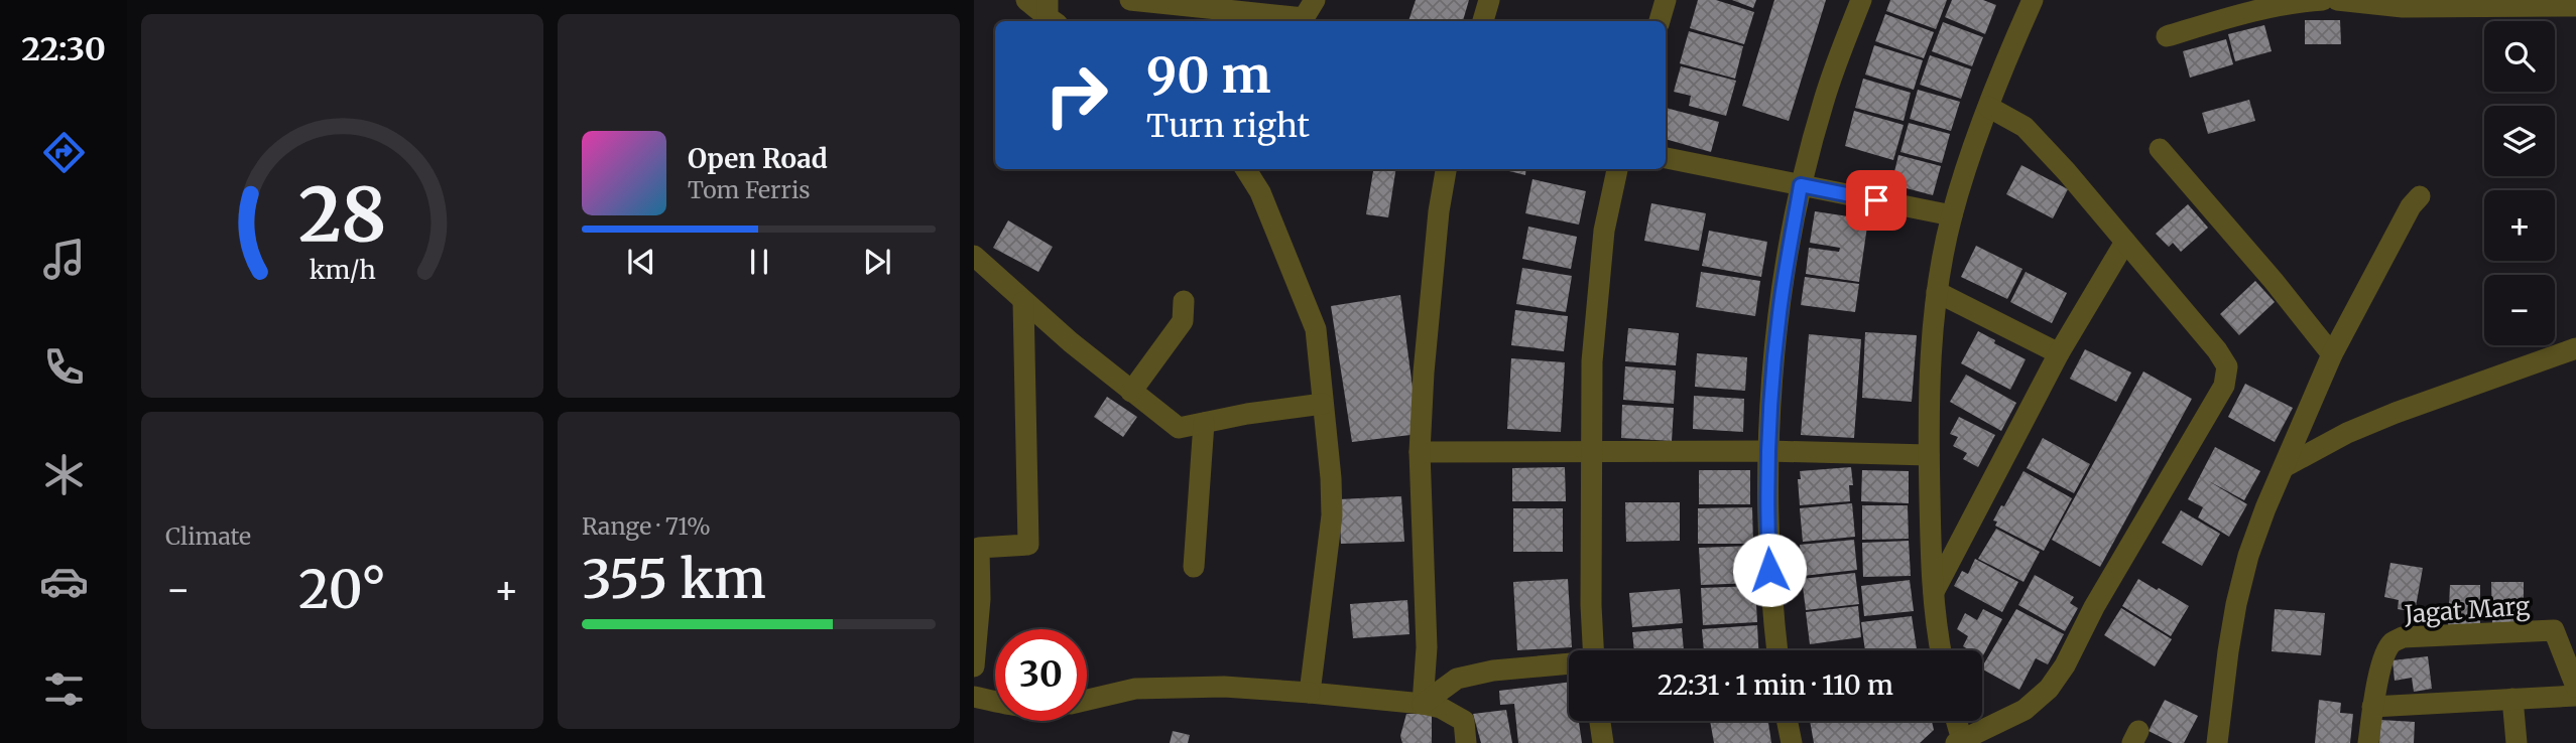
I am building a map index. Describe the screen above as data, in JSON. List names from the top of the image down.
{
  "streets": {
    "street": ["Jagat Marg"]
  },
  "page": {
    "tabs": "22:30",
    "map_buttons": ["+", "−"],
    "turn": ["90 m", "Turn right"],
    "song": ["Open Road", "Tom Ferris"],
    "tile": [
      "Climate",
      ["Range · 71%", "355 km"]
    ],
    "heat": ["−", "20°", "+"],
    "limit": "30",
    "trip": "22:31 · 1 min · 110 m",
    "gauge": ["28", "km/h"]
  }
}
